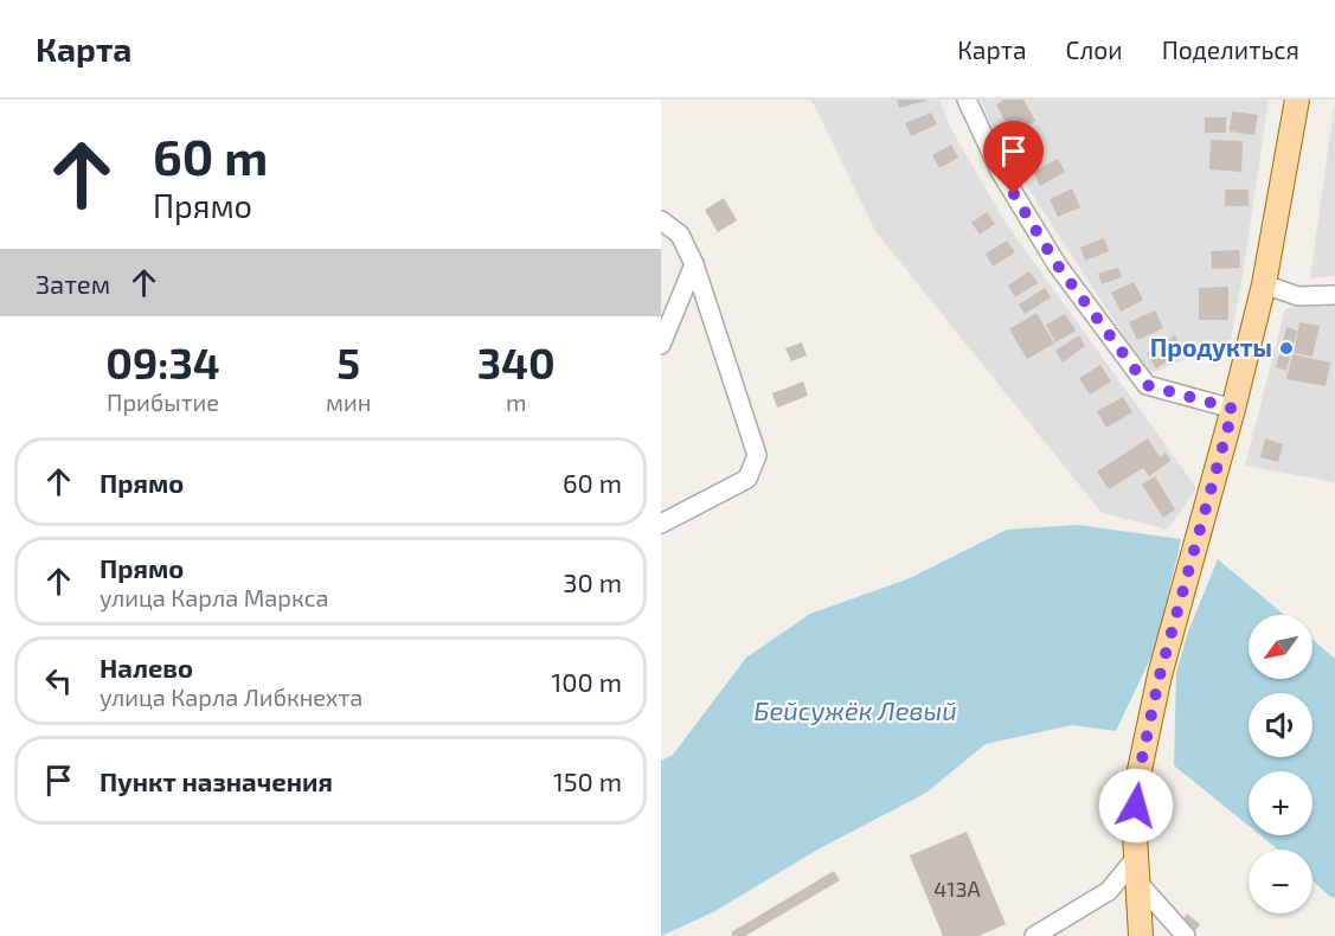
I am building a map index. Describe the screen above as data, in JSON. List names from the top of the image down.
{
  "water": ["Бейсужёк Левый"],
  "places": ["Продукты"],
  "house_numbers": ["413А"],
  "north": "bottom left",
  "page": {
    "header": "Карта",
    "nav": ["Карта", "Слои", "Поделиться"],
    "turn": ["60 m", "Прямо"],
    "then": "Затем",
    "eta": [
      "09:34",
      "Прибытие",
      "5",
      "мин",
      "340",
      "m"
    ],
    "list": [
      {
        "name": "Прямо",
        "value": "60 m"
      },
      {
        "name": "Прямо",
        "note": "улица Карла Маркса",
        "value": "30 m"
      },
      {
        "name": "Налево",
        "note": "улица Карла Либкнехта",
        "value": "100 m"
      },
      {
        "name": "Пункт назначения",
        "value": "150 m"
      }
    ],
    "map_buttons": ["+", "−"]
  }
}
